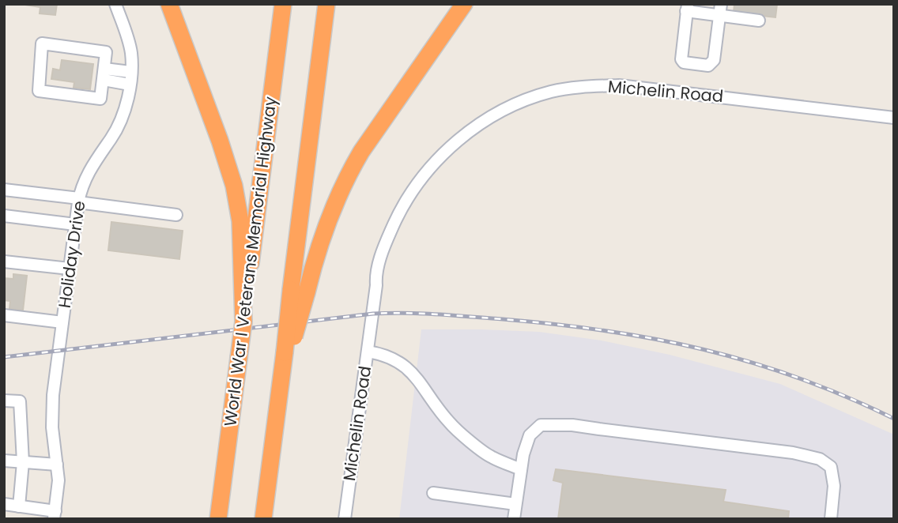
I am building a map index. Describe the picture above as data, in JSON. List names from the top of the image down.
{
  "streets": {
    "highway": ["World War I Veterans Memorial Highway"],
    "street": ["Michelin Road", "Holiday Drive"]
  }
}
